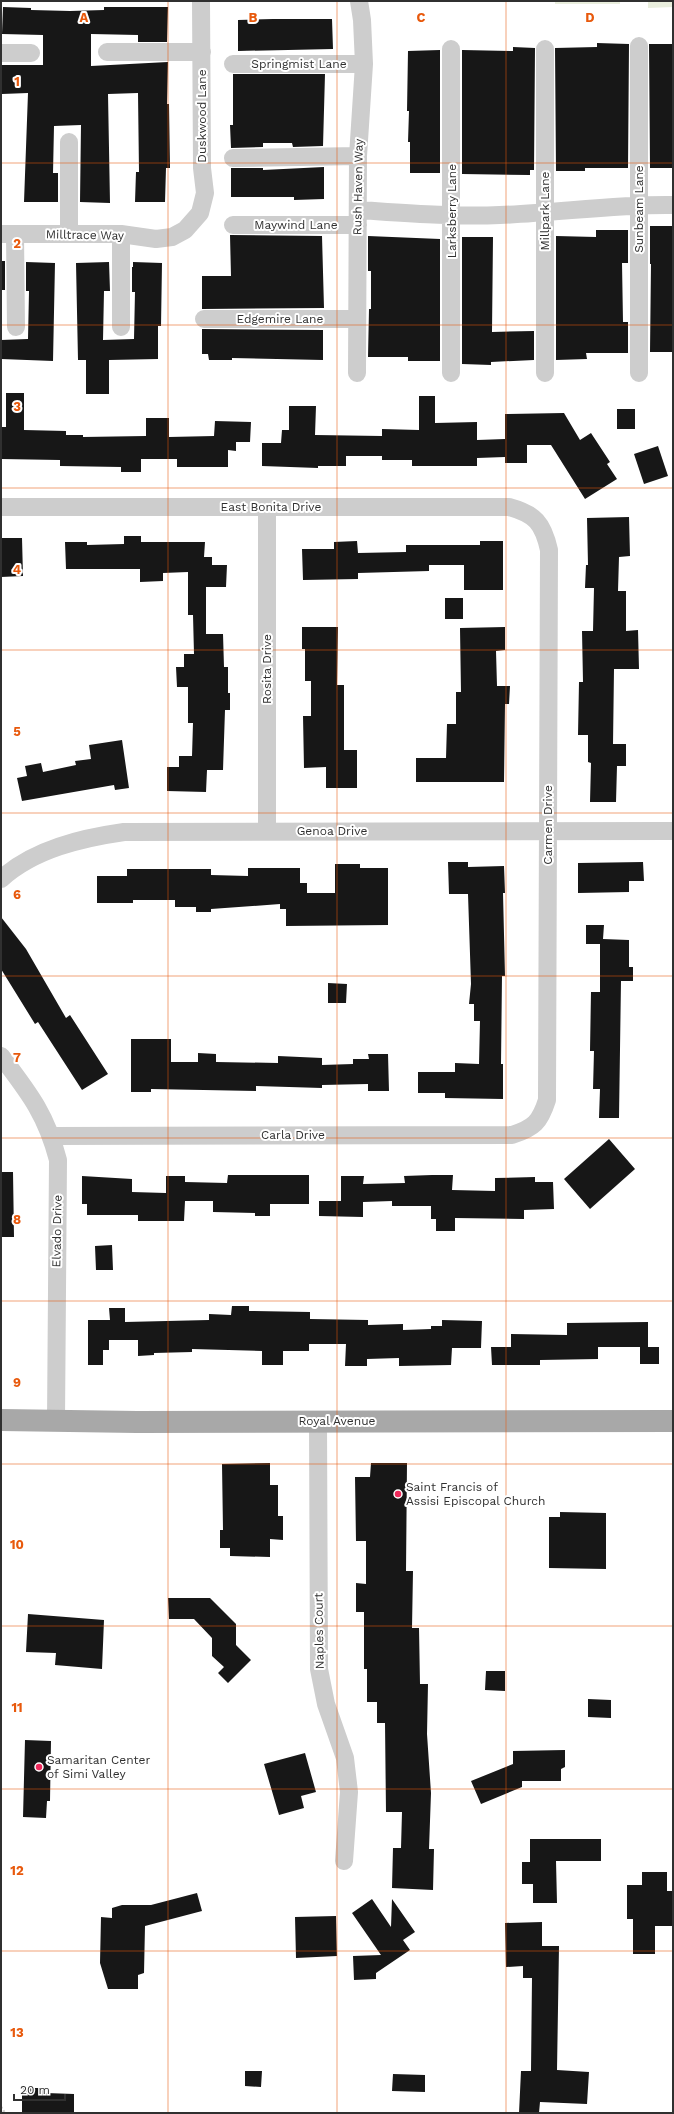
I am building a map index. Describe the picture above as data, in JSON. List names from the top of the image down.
{
  "streets": {
    "main road": ["Royal Avenue"],
    "street": [
      "Springmist Lane",
      "Duskwood Lane",
      "Rush Haven Way",
      "Sunbeam Lane",
      "Larksberry Lane",
      "Millpark Lane",
      "Maywind Lane",
      "Milltrace Way",
      "Edgemire Lane",
      "East Bonita Drive",
      "Rosita Drive",
      "Carmen Drive",
      "Genoa Drive",
      "Carla Drive",
      "Elvado Drive",
      "Naples Court"
    ]
  },
  "crossings": [
    ["Springmist Lane", "Rush Haven Way"],
    ["Duskwood Lane", "Milltrace Way"],
    ["Rush Haven Way", "Maywind Lane"],
    ["Rush Haven Way", "Edgemire Lane"],
    ["Sunbeam Lane", "Maywind Lane"],
    ["Larksberry Lane", "Maywind Lane"],
    ["Millpark Lane", "Maywind Lane"],
    ["East Bonita Drive", "Rosita Drive"],
    ["East Bonita Drive", "Carmen Drive"],
    ["Rosita Drive", "Genoa Drive"],
    ["Carmen Drive", "Genoa Drive"],
    ["Carmen Drive", "Carla Drive"],
    ["Carla Drive", "Elvado Drive"],
    ["Elvado Drive", "Royal Avenue"],
    ["Royal Avenue", "Naples Court"]
  ],
  "places": ["Saint Francis of Assisi Episcopal Church", "Samaritan Center of Simi Valley"],
  "scale_bar": "20 m",
  "grid": {
    "columns": [
      "A",
      "B",
      "C",
      "D"
    ],
    "rows": [
      "1",
      "2",
      "3",
      "4",
      "5",
      "6",
      "7",
      "8",
      "9",
      "10",
      "11",
      "12",
      "13"
    ]
  }
}
